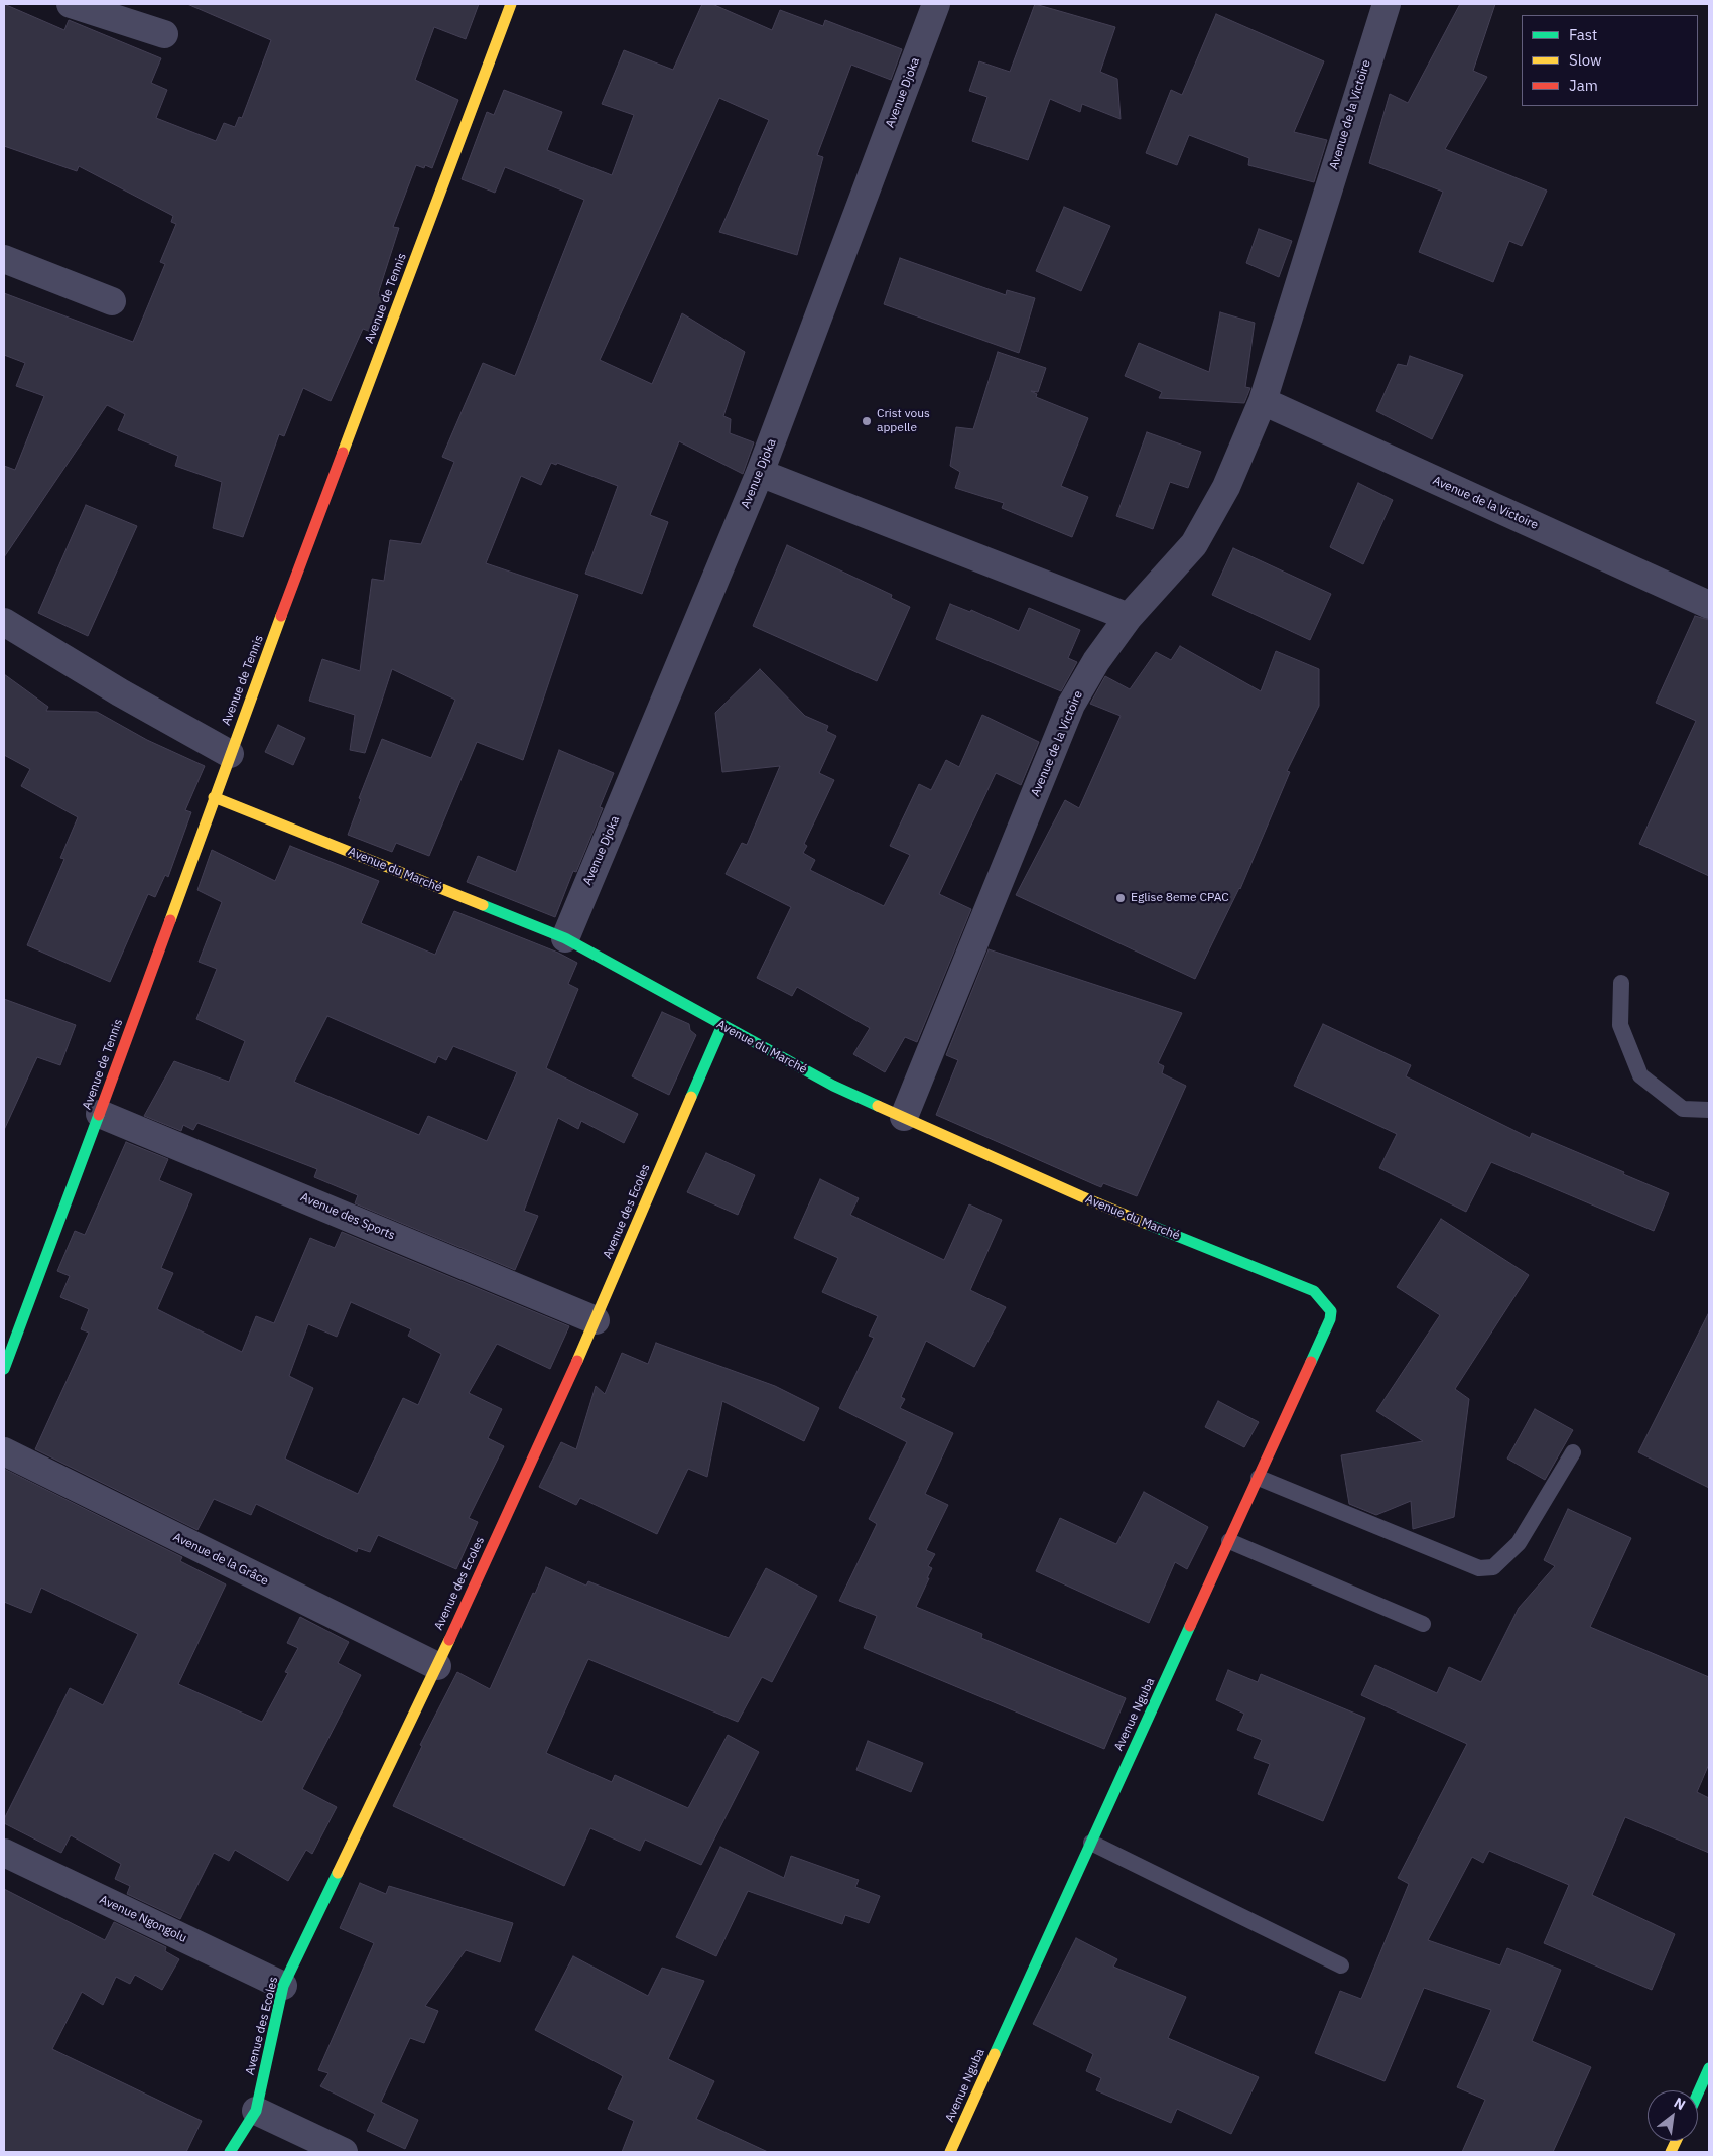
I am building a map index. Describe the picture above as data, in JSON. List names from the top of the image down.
{
  "streets": {
    "main road": [
      "Avenue de Tennis",
      "Avenue du Marché",
      "Avenue des Ecoles",
      "Avenue Nguba"
    ],
    "street": [
      "Avenue Djoka",
      "Avenue de la Victoire",
      "Avenue des Sports",
      "Avenue de la Grâce",
      "Avenue Ngongolu"
    ]
  },
  "crossings": [
    ["Avenue Djoka", "Avenue du Marché"],
    ["Avenue de la Victoire", "Avenue du Marché"],
    ["Avenue de Tennis", "Avenue du Marché"],
    ["Avenue de Tennis", "Avenue des Sports"],
    ["Avenue du Marché", "Avenue des Ecoles"],
    ["Avenue du Marché", "Avenue Nguba"],
    ["Avenue des Ecoles", "Avenue des Sports"],
    ["Avenue des Ecoles", "Avenue de la Grâce"],
    ["Avenue des Ecoles", "Avenue Ngongolu"]
  ],
  "places": ["Crist vous appelle", "Eglise 8eme CPAC"],
  "legend": ["Fast", "Slow", "Jam"],
  "north": "top right"
}
